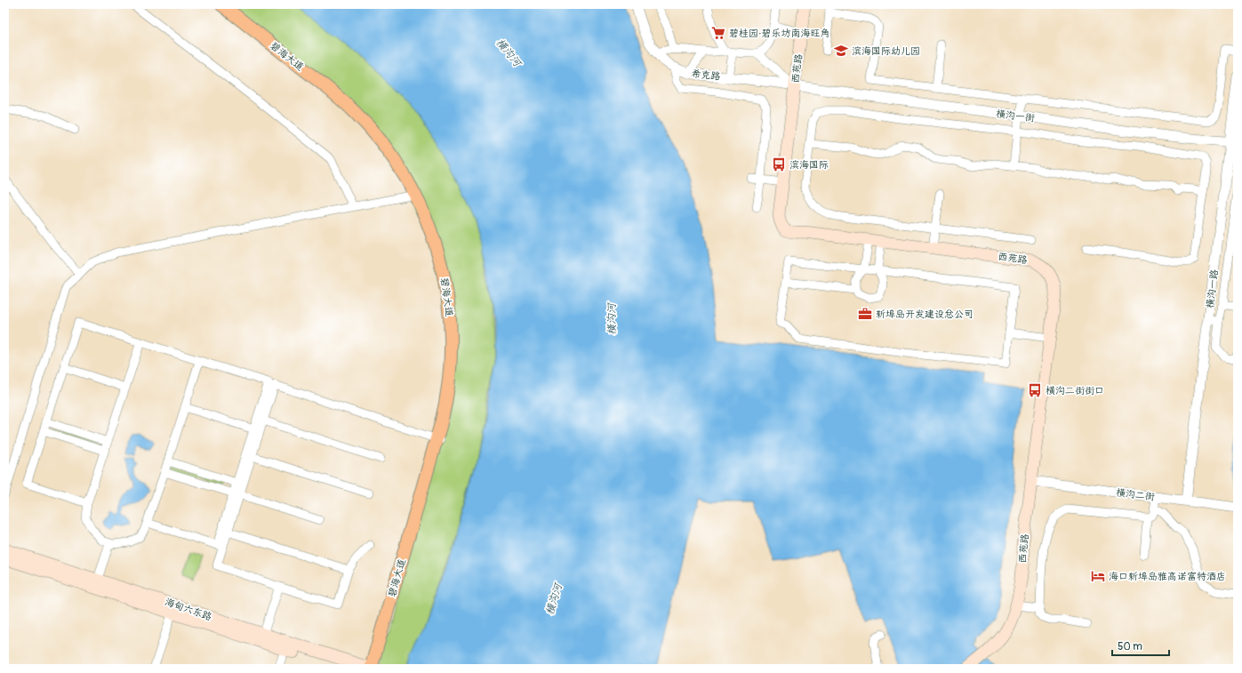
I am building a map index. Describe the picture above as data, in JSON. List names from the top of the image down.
{
  "streets": {
    "main road": ["碧海大道", "西苑路", "海甸六东路"],
    "street": [
      "希克路",
      "横沟一街",
      "横沟一路",
      "横沟二街"
    ]
  },
  "crossings": [
    ["碧海大道", "海甸六东路"],
    ["西苑路", "希克路"],
    ["西苑路", "横沟一街"],
    ["西苑路", "横沟二街"],
    ["希克路", "横沟一街"],
    ["横沟一街", "横沟一路"],
    ["横沟一路", "横沟二街"]
  ],
  "water": ["横沟河"],
  "places": {
    "supermarket": ["碧桂园·碧乐坊南海旺角"],
    "school or university": ["滨海国际幼儿园"],
    "bus stop": ["滨海国际", "横沟二街街口"],
    "office": ["新埠岛开发建设总公司"],
    "hotel": ["海口新埠岛雅高诺富特酒店"]
  },
  "scale_bar": "50 m"
}
